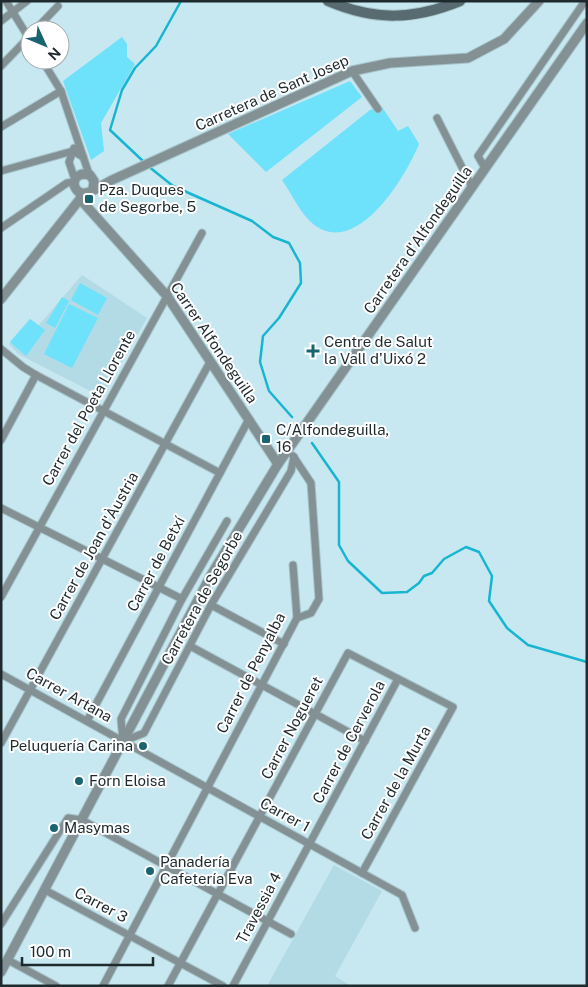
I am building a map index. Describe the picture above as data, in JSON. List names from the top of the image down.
{
  "streets": {
    "street": [
      "Carretera de Sant Josep",
      "Carretera d'Alfondeguilla",
      "Carrer Alfondeguilla",
      "Carrer del Poeta Llorente",
      "Carrer de Joan d'Àustria",
      "Carrer de Betxí",
      "Carretera de Segorbe",
      "Carrer de Penyalba",
      "Carrer Artana",
      "Carrer Nogueret",
      "Carrer de Cerverola",
      "Carrer de la Murta",
      "Carrer 1",
      "Carrer 3",
      "Travessia 4"
    ]
  },
  "crossings": [
    ["Carretera de Sant Josep", "Carrer Alfondeguilla"],
    ["Carretera d'Alfondeguilla", "Carretera de Segorbe"],
    ["Carrer Alfondeguilla", "Carrer del Poeta Llorente"],
    ["Carrer Alfondeguilla", "Carrer de Joan d'Àustria"],
    ["Carrer Alfondeguilla", "Carrer de Betxí"],
    ["Carrer Alfondeguilla", "Carretera de Segorbe"],
    ["Carrer de Joan d'Àustria", "Carrer Artana"],
    ["Carrer de Betxí", "Carrer Artana"],
    ["Carretera de Segorbe", "Carrer Artana"],
    ["Carretera de Segorbe", "Carrer 1"],
    ["Carretera de Segorbe", "Carrer 3"],
    ["Carrer de Penyalba", "Carrer 1"],
    ["Carrer de Penyalba", "Carrer 3"],
    ["Carrer Artana", "Carrer 1"],
    ["Carrer Nogueret", "Carrer de Cerverola"],
    ["Carrer Nogueret", "Carrer de la Murta"],
    ["Carrer Nogueret", "Carrer 1"],
    ["Carrer Nogueret", "Carrer 3"],
    ["Carrer de Cerverola", "Carrer de la Murta"],
    ["Carrer de Cerverola", "Carrer 1"],
    ["Carrer de Cerverola", "Travessia 4"],
    ["Carrer de la Murta", "Carrer 1"],
    ["Carrer 1", "Travessia 4"]
  ],
  "places": {
    "transit": ["Pza. Duques de Segorbe, 5", "C/Alfondeguilla, 16"],
    "health": ["Centre de Salut la Vall d'Uixó 2"],
    "other": [
      "Peluquería Carina",
      "Forn Eloisa",
      "Masymas",
      "Panadería Cafetería Eva"
    ]
  },
  "scale_bar": "100 m",
  "north": "bottom right"
}
